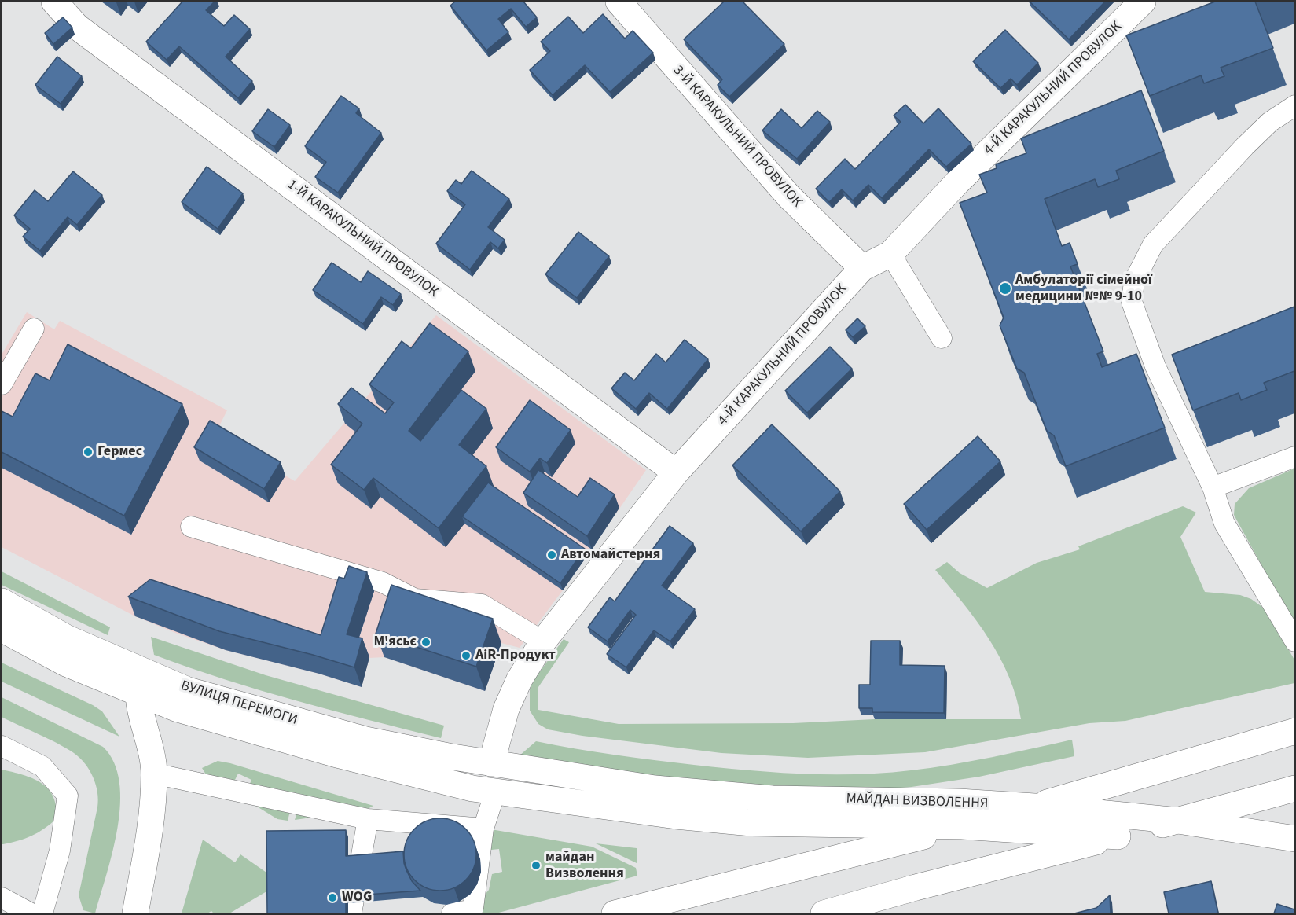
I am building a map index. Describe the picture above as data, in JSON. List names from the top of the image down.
{
  "streets": {
    "main road": [
      "4-Й КАРАКУЛЬНИЙ ПРОВУЛОК",
      "3-Й КАРАКУЛЬНИЙ ПРОВУЛОК",
      "1-Й КАРАКУЛЬНИЙ ПРОВУЛОК",
      "ВУЛИЦЯ ПЕРЕМОГИ",
      "МАЙДАН ВИЗВОЛЕННЯ"
    ]
  },
  "crossings": [
    ["4-Й КАРАКУЛЬНИЙ ПРОВУЛОК", "3-Й КАРАКУЛЬНИЙ ПРОВУЛОК"],
    ["4-Й КАРАКУЛЬНИЙ ПРОВУЛОК", "1-Й КАРАКУЛЬНИЙ ПРОВУЛОК"],
    ["4-Й КАРАКУЛЬНИЙ ПРОВУЛОК", "ВУЛИЦЯ ПЕРЕМОГИ"],
    ["4-Й КАРАКУЛЬНИЙ ПРОВУЛОК", "МАЙДАН ВИЗВОЛЕННЯ"],
    ["ВУЛИЦЯ ПЕРЕМОГИ", "МАЙДАН ВИЗВОЛЕННЯ"]
  ],
  "places": [
    "Амбулаторії сімейної медицини №№ 9-10",
    "Гермес",
    "Автомайстерня",
    "М'ясьє",
    "AiR-Продукт",
    "майдан Визволення",
    "WOG"
  ]
}
